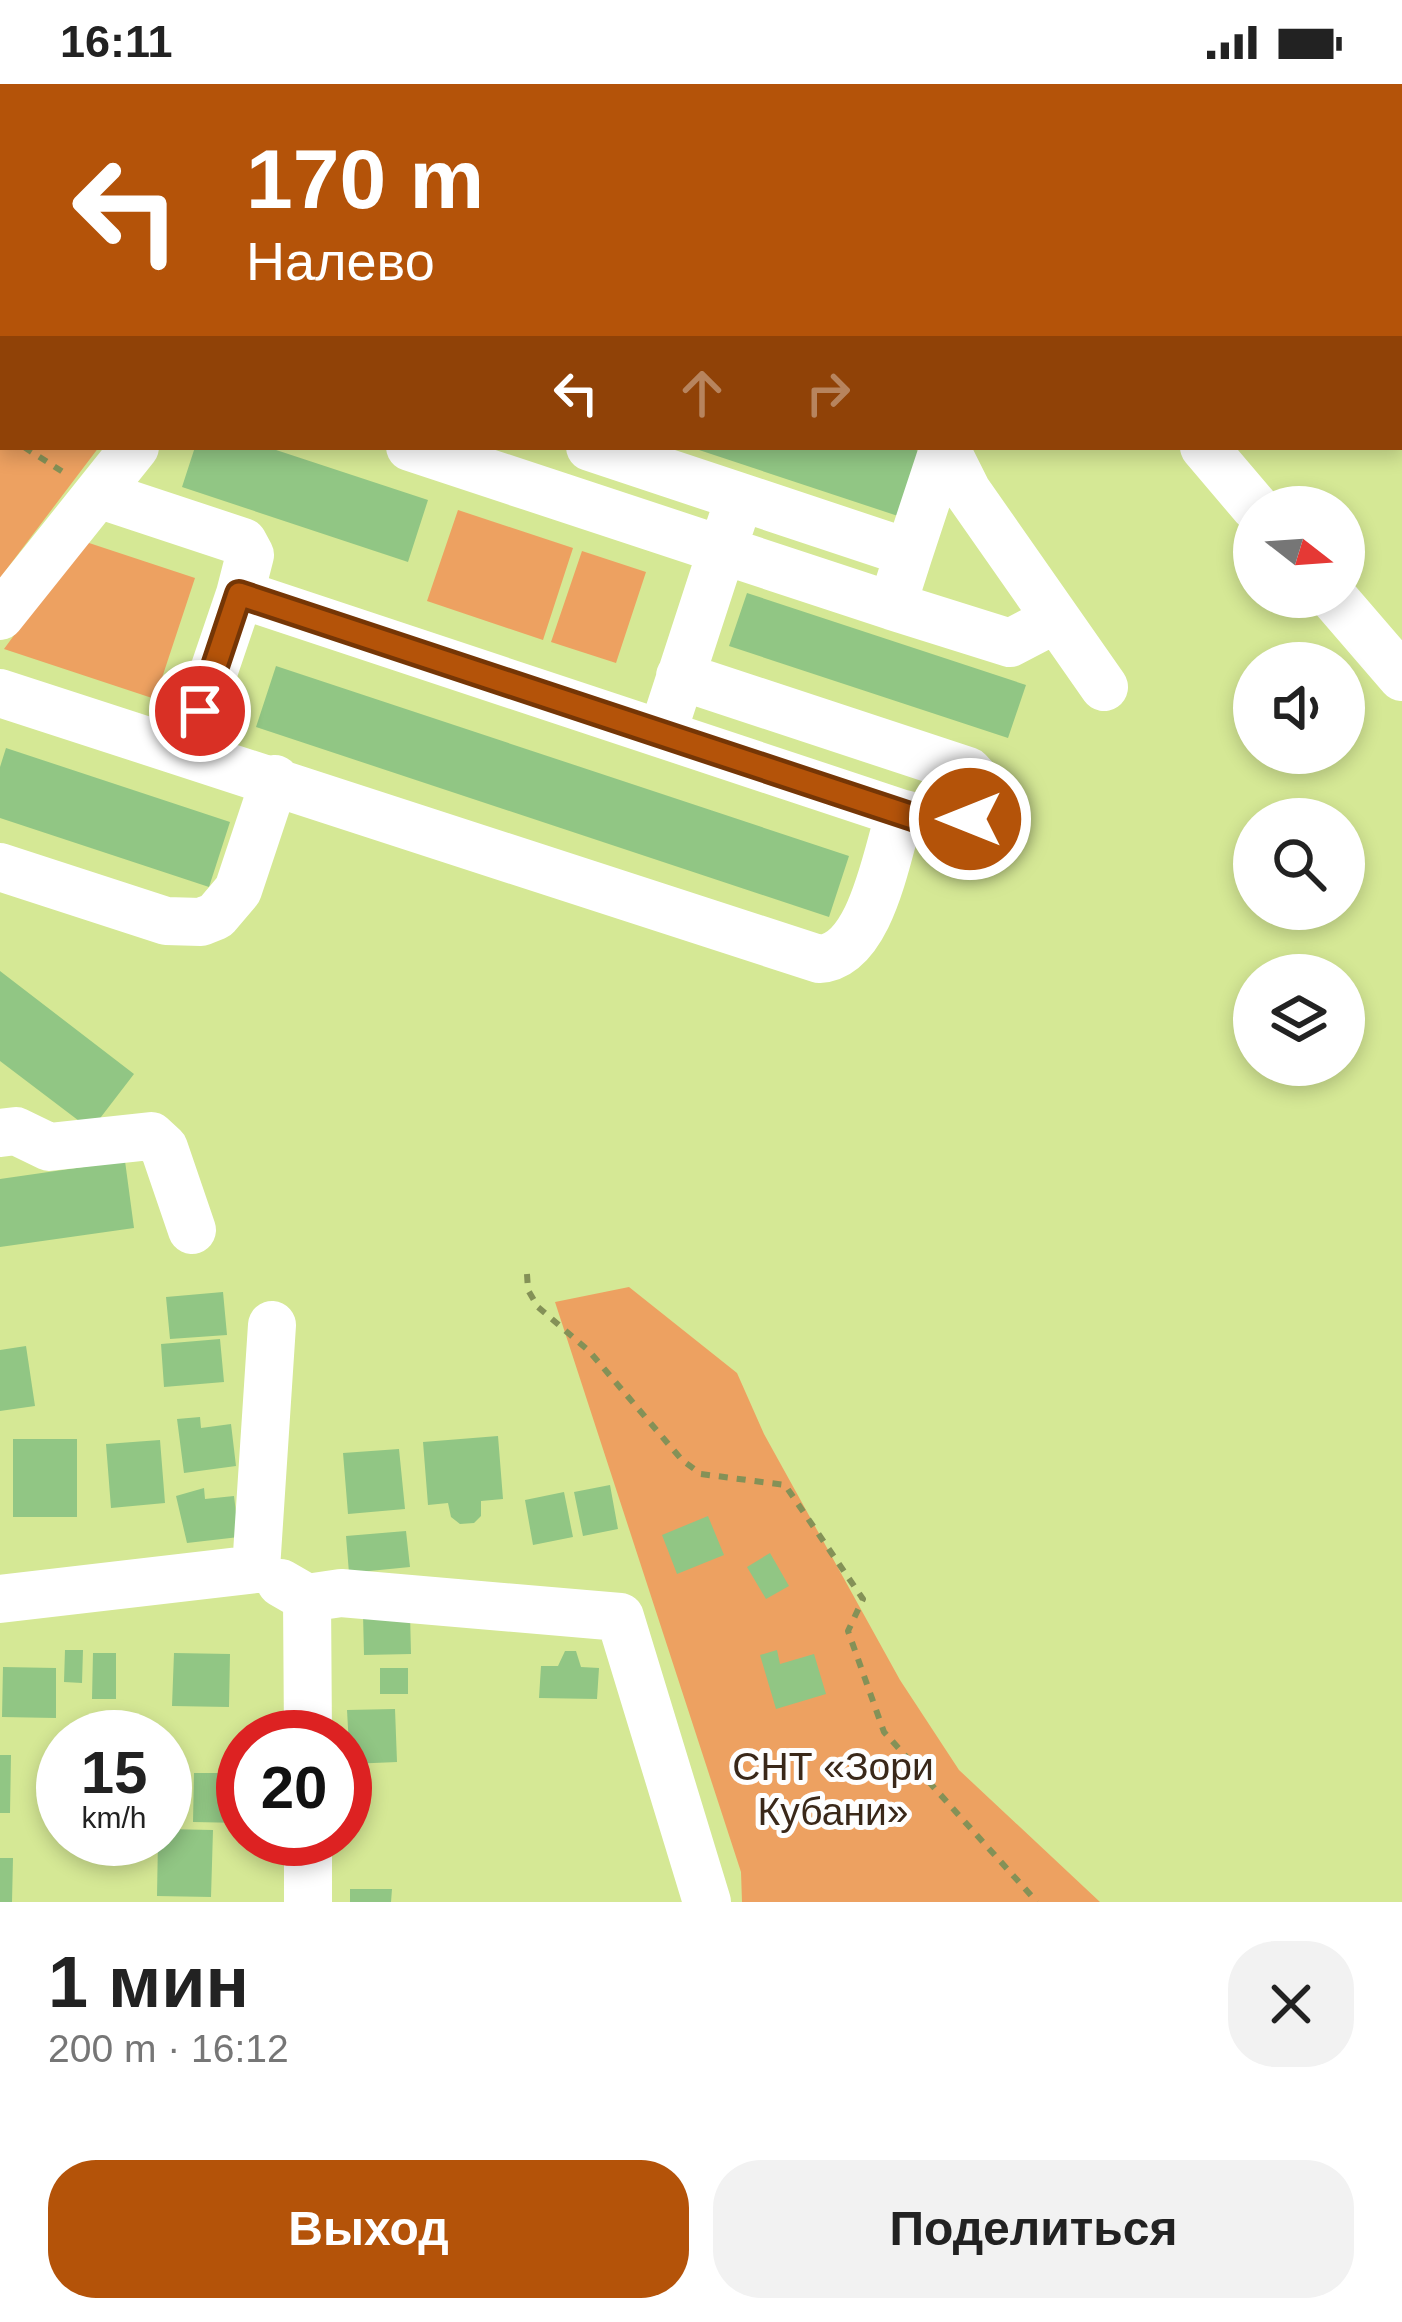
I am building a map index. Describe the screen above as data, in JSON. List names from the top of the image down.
{
  "parks": ["СНТ «Зори Кубани»"],
  "north": "right",
  "page": {
    "status": "16:11",
    "turn": ["170 m", "Налево"],
    "speed": "15 km/h",
    "limit": "20",
    "heading": ["1 мин", "200 m · 16:12"],
    "buttons": ["Выход", "Поделиться"]
  }
}
